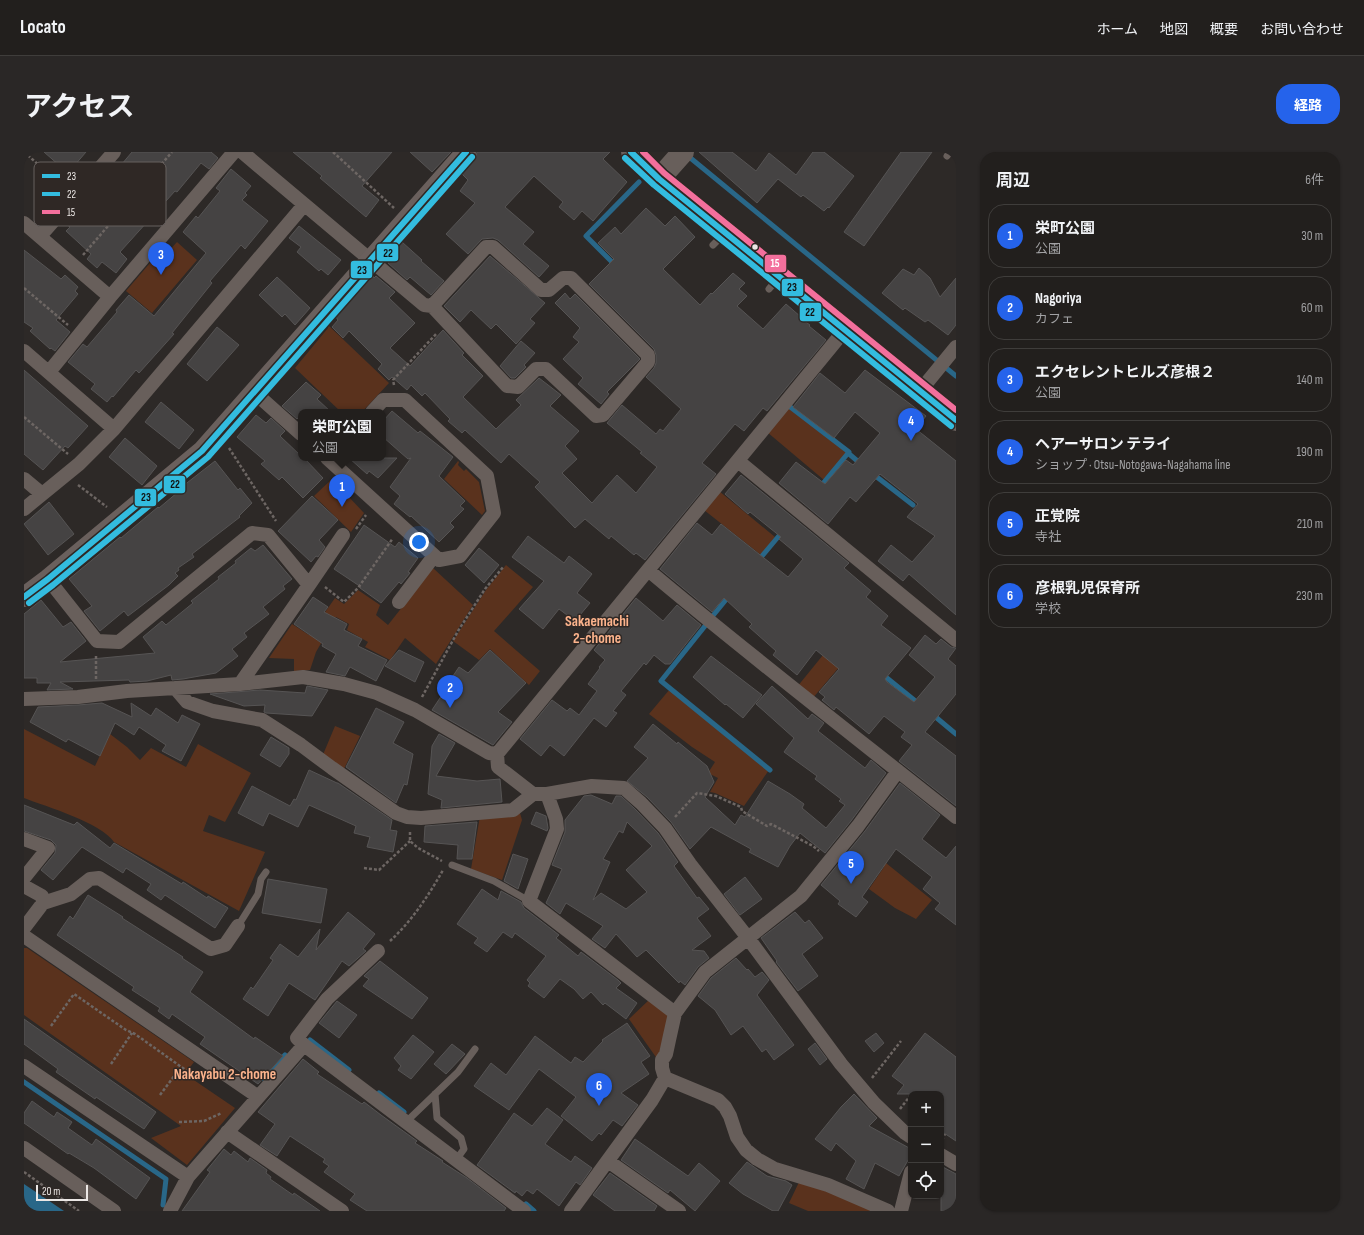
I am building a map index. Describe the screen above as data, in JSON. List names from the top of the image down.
{
  "districts": ["Sakaemachi 2-chome", "Nakayabu 2-chome"],
  "lines": ["transit line 23", "transit line 15", "transit line 22"],
  "legend": ["23", "22", "15"],
  "scale_bar": "20 m",
  "page": {
    "header": "Locato",
    "nav": [
      "ホーム",
      "地図",
      "概要",
      "お問い合わせ"
    ],
    "title": "アクセス",
    "buttons": "経路",
    "heading": ["周辺", "6件"],
    "list": [
      {
        "mark": "1",
        "name": "栄町公園",
        "note": "公園",
        "value": "30 m"
      },
      {
        "mark": "2",
        "name": "Nagoriya",
        "note": "カフェ",
        "value": "60 m"
      },
      {
        "mark": "3",
        "name": "エクセレントヒルズ彦根２",
        "note": "公園",
        "value": "140 m"
      },
      {
        "mark": "4",
        "name": "ヘアーサロン テライ",
        "note": "ショップ · Otsu-Notogawa-Nagahama line",
        "value": "190 m"
      },
      {
        "mark": "5",
        "name": "正覚院",
        "note": "寺社",
        "value": "210 m"
      },
      {
        "mark": "6",
        "name": "彦根乳児保育所",
        "note": "学校",
        "value": "230 m"
      }
    ],
    "pins": [
      "3",
      "4",
      "1",
      "2",
      "5",
      "6"
    ],
    "popup": ["栄町公園", "公園"],
    "map_buttons": ["+", "−"],
    "scale": "20 m"
  }
}
